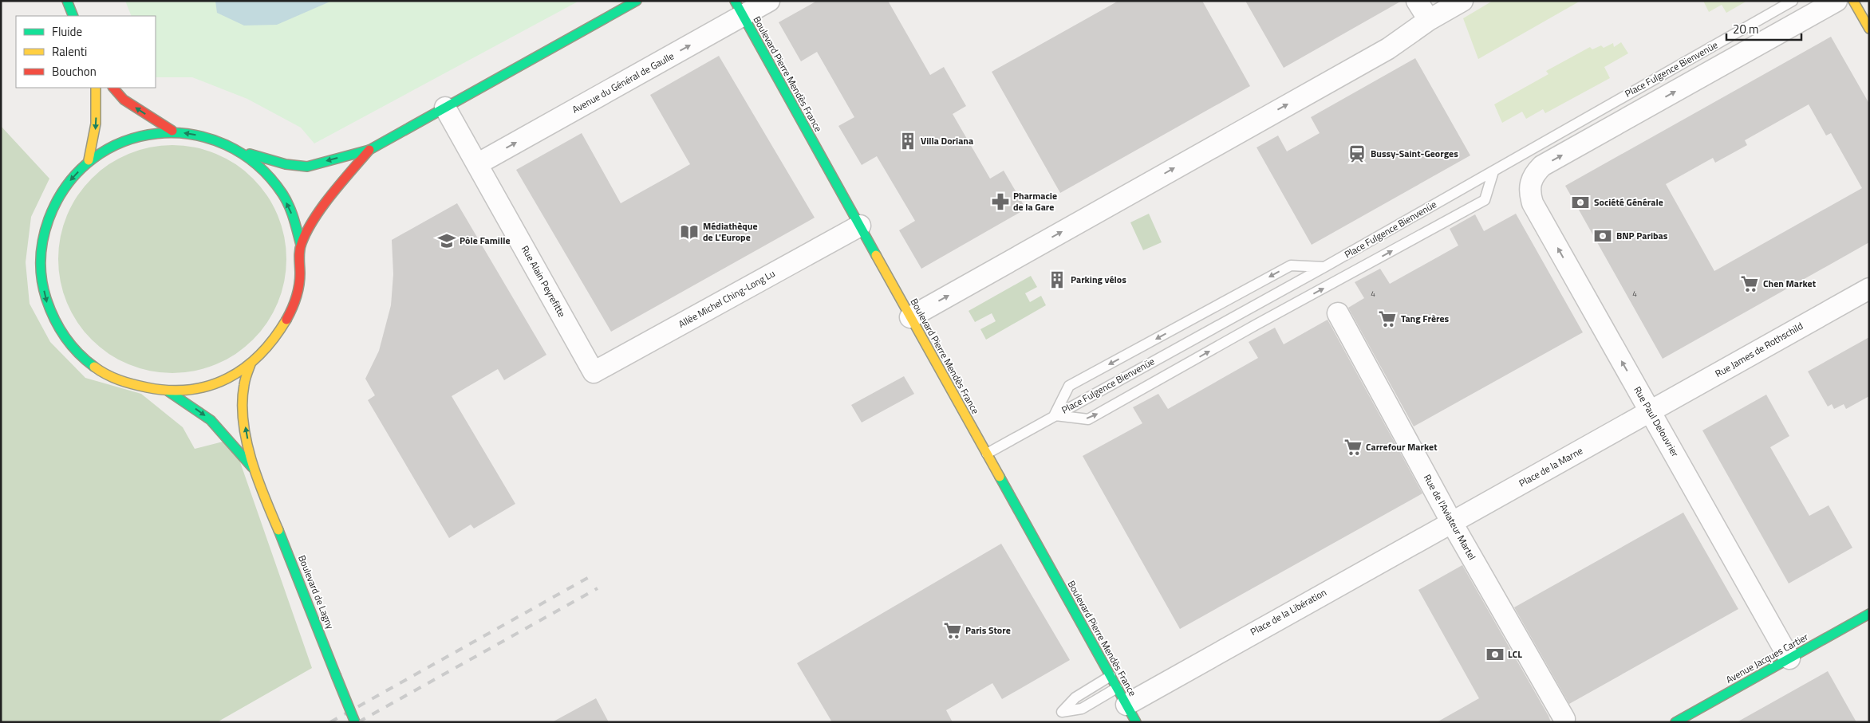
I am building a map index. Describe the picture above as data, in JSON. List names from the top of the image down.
{
  "streets": {
    "main road": ["Boulevard Pierre Mendès France", "Boulevard de Lagny", "Avenue Jacques Cartier"],
    "street": [
      "Avenue du Général de Gaulle",
      "Rue Alain Peyrefitte",
      "Allée Michel Ching-Long Lu",
      "Rue James de Rothschild",
      "Rue Paul Delouvrier",
      "Place de la Marne",
      "Rue de l'Aviateur Martel",
      "Place de la Libération"
    ],
    "lane": ["Place Fulgence Bienvenüe"]
  },
  "crossings": [
    ["Place Fulgence Bienvenüe", "Boulevard Pierre Mendès France"],
    ["Boulevard Pierre Mendès France", "Avenue du Général de Gaulle"],
    ["Boulevard Pierre Mendès France", "Allée Michel Ching-Long Lu"],
    ["Boulevard Pierre Mendès France", "Place de la Libération"],
    ["Avenue du Général de Gaulle", "Rue Alain Peyrefitte"],
    ["Rue Alain Peyrefitte", "Allée Michel Ching-Long Lu"],
    ["Rue James de Rothschild", "Rue Paul Delouvrier"],
    ["Rue James de Rothschild", "Place de la Marne"],
    ["Rue Paul Delouvrier", "Place de la Marne"],
    ["Rue Paul Delouvrier", "Avenue Jacques Cartier"],
    ["Place de la Marne", "Rue de l'Aviateur Martel"],
    ["Place de la Marne", "Place de la Libération"],
    ["Rue de l'Aviateur Martel", "Place de la Libération"]
  ],
  "one_way": ["Avenue du Général de Gaulle"],
  "places": {
    "building": ["Villa Doriana", "Parking vélos"],
    "station": ["Bussy-Saint-Georges"],
    "pharmacy": ["Pharmacie de la Gare"],
    "bank": ["Société Générale", "BNP Paribas", "LCL"],
    "library": ["Médiathèque de L'Europe"],
    "school or university": ["Pôle Famille"],
    "supermarket": [
      "Chen Market",
      "Tang Frères",
      "Carrefour Market",
      "Paris Store"
    ]
  },
  "house_numbers": ["4", "4"],
  "legend": ["Fluide", "Ralenti", "Bouchon"],
  "scale_bar": "20 m"
}
